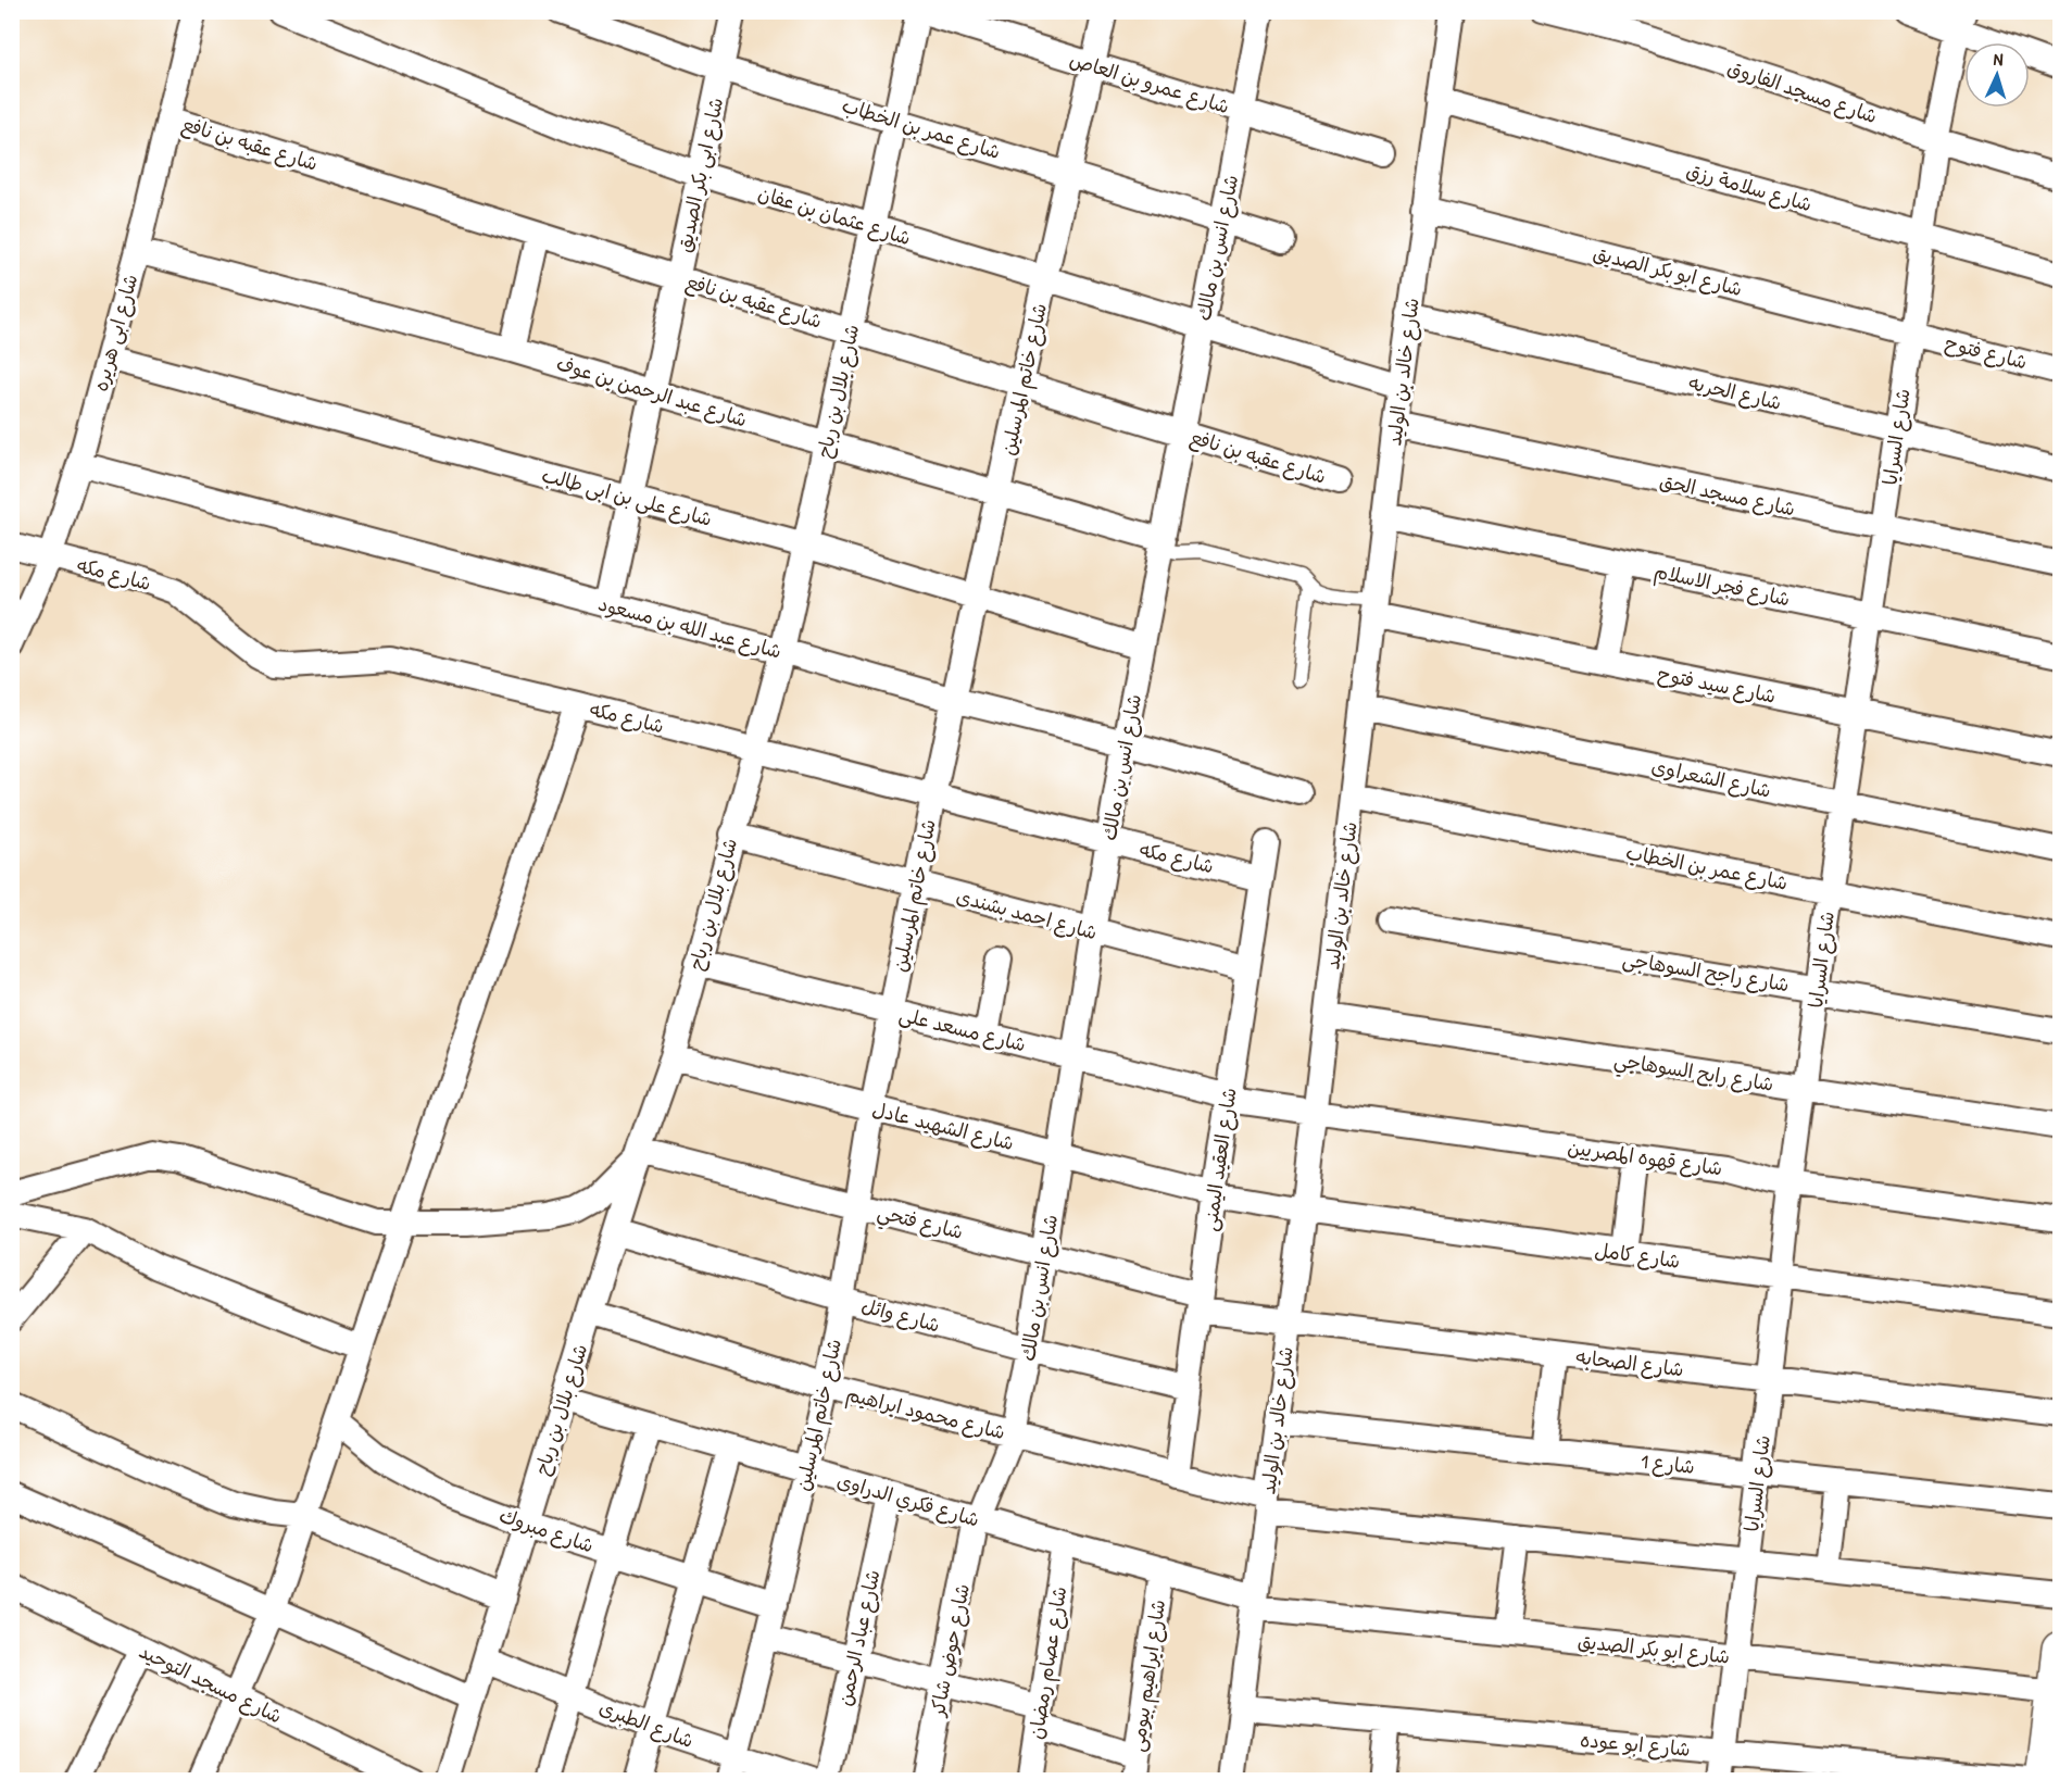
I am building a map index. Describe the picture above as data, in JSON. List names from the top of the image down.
{
  "streets": {
    "street": [
      "شارع عمرو بن العاص",
      "شارع مسجد الفاروق",
      "شارع عمر بن الخطاب",
      "شارع عقبه بن نافع",
      "شارع ابى بكر الصديق",
      "شارع سلامة رزق",
      "شارع عثمان بن عفان",
      "شارع انس بن مالك",
      "شارع ابو بكر الصديق",
      "شارع ابى هريره",
      "شارع فتوح",
      "شارع خالد بن الوليد",
      "شارع خاتم المرسلين",
      "شارع عبد الرحمن بن عوف",
      "شارع بلال بن رباح",
      "شارع الحريه",
      "شارع السرايا",
      "شارع مسجد الحق",
      "شارع على بن ابى طالب",
      "شارع مكه",
      "شارع فجر الاسلام",
      "شارع عبد الله بن مسعود",
      "شارع سيد فتوح",
      "شارع الشعراوى",
      "شارع احمد بشندى",
      "شارع راجح السوهاجى",
      "شارع مسعد على",
      "شارع رابح السوهاجي",
      "شارع الشهيد عادل",
      "شارع قهوه المصريين",
      "شارع العقيد اليمنى",
      "شارع فتحي",
      "شارع كامل",
      "شارع وائل",
      "شارع الصحابه",
      "شارع محمود ابراهيم",
      "شارع 1",
      "شارع فكري الدراوى",
      "شارع مبروك",
      "شارع عباد الرحمن",
      "شارع حوض شاكر",
      "شارع عصام رمضان",
      "شارع ابراهيم بيومى",
      "شارع مسجد التوحيد",
      "شارع الطبرى",
      "شارع ابو عوده"
    ]
  },
  "crossings": [
    ["شارع عمرو بن العاص", "شارع انس بن مالك"],
    ["شارع عمرو بن العاص", "شارع خاتم المرسلين"],
    ["شارع عمرو بن العاص", "شارع بلال بن رباح"],
    ["شارع مسجد الفاروق", "شارع السرايا"],
    ["شارع عمر بن الخطاب", "شارع ابى بكر الصديق"],
    ["شارع عمر بن الخطاب", "شارع انس بن مالك"],
    ["شارع عمر بن الخطاب", "شارع خالد بن الوليد"],
    ["شارع عمر بن الخطاب", "شارع خاتم المرسلين"],
    ["شارع عمر بن الخطاب", "شارع بلال بن رباح"],
    ["شارع عمر بن الخطاب", "شارع السرايا"],
    ["شارع عقبه بن نافع", "شارع ابى بكر الصديق"],
    ["شارع عقبه بن نافع", "شارع انس بن مالك"],
    ["شارع عقبه بن نافع", "شارع ابى هريره"],
    ["شارع عقبه بن نافع", "شارع خاتم المرسلين"],
    ["شارع عقبه بن نافع", "شارع بلال بن رباح"],
    ["شارع ابى بكر الصديق", "شارع عثمان بن عفان"],
    ["شارع ابى بكر الصديق", "شارع عبد الرحمن بن عوف"],
    ["شارع ابى بكر الصديق", "شارع على بن ابى طالب"],
    ["شارع ابى بكر الصديق", "شارع عبد الله بن مسعود"],
    ["شارع سلامة رزق", "شارع خالد بن الوليد"],
    ["شارع سلامة رزق", "شارع السرايا"],
    ["شارع عثمان بن عفان", "شارع انس بن مالك"],
    ["شارع عثمان بن عفان", "شارع خالد بن الوليد"],
    ["شارع عثمان بن عفان", "شارع خاتم المرسلين"],
    ["شارع عثمان بن عفان", "شارع بلال بن رباح"],
    ["شارع انس بن مالك", "شارع عبد الرحمن بن عوف"],
    ["شارع انس بن مالك", "شارع على بن ابى طالب"],
    ["شارع انس بن مالك", "شارع مكه"],
    ["شارع انس بن مالك", "شارع عبد الله بن مسعود"],
    ["شارع انس بن مالك", "شارع احمد بشندى"],
    ["شارع انس بن مالك", "شارع مسعد على"],
    ["شارع انس بن مالك", "شارع الشهيد عادل"],
    ["شارع انس بن مالك", "شارع فتحي"],
    ["شارع انس بن مالك", "شارع وائل"],
    ["شارع انس بن مالك", "شارع محمود ابراهيم"],
    ["شارع انس بن مالك", "شارع فكري الدراوى"],
    ["شارع انس بن مالك", "شارع حوض شاكر"],
    ["شارع ابو بكر الصديق", "شارع فتوح"],
    ["شارع ابو بكر الصديق", "شارع خالد بن الوليد"],
    ["شارع ابو بكر الصديق", "شارع السرايا"],
    ["شارع ابو بكر الصديق", "شارع فكري الدراوى"],
    ["شارع ابى هريره", "شارع عبد الرحمن بن عوف"],
    ["شارع ابى هريره", "شارع على بن ابى طالب"],
    ["شارع ابى هريره", "شارع مكه"],
    ["شارع ابى هريره", "شارع عبد الله بن مسعود"],
    ["شارع فتوح", "شارع السرايا"],
    ["شارع خالد بن الوليد", "شارع الحريه"],
    ["شارع خالد بن الوليد", "شارع مسجد الحق"],
    ["شارع خالد بن الوليد", "شارع فجر الاسلام"],
    ["شارع خالد بن الوليد", "شارع سيد فتوح"],
    ["شارع خالد بن الوليد", "شارع الشعراوى"],
    ["شارع خالد بن الوليد", "شارع رابح السوهاجي"],
    ["شارع خالد بن الوليد", "شارع قهوه المصريين"],
    ["شارع خالد بن الوليد", "شارع كامل"],
    ["شارع خالد بن الوليد", "شارع الصحابه"],
    ["شارع خالد بن الوليد", "شارع محمود ابراهيم"],
    ["شارع خالد بن الوليد", "شارع 1"],
    ["شارع خالد بن الوليد", "شارع فكري الدراوى"],
    ["شارع خالد بن الوليد", "شارع ابو عوده"],
    ["شارع خاتم المرسلين", "شارع عبد الرحمن بن عوف"],
    ["شارع خاتم المرسلين", "شارع على بن ابى طالب"],
    ["شارع خاتم المرسلين", "شارع مكه"],
    ["شارع خاتم المرسلين", "شارع عبد الله بن مسعود"],
    ["شارع خاتم المرسلين", "شارع احمد بشندى"],
    ["شارع خاتم المرسلين", "شارع مسعد على"],
    ["شارع خاتم المرسلين", "شارع الشهيد عادل"],
    ["شارع خاتم المرسلين", "شارع فتحي"],
    ["شارع خاتم المرسلين", "شارع وائل"],
    ["شارع خاتم المرسلين", "شارع محمود ابراهيم"],
    ["شارع خاتم المرسلين", "شارع فكري الدراوى"],
    ["شارع خاتم المرسلين", "شارع مبروك"],
    ["شارع خاتم المرسلين", "شارع الطبرى"],
    ["شارع عبد الرحمن بن عوف", "شارع بلال بن رباح"],
    ["شارع بلال بن رباح", "شارع على بن ابى طالب"],
    ["شارع بلال بن رباح", "شارع مكه"],
    ["شارع بلال بن رباح", "شارع عبد الله بن مسعود"],
    ["شارع بلال بن رباح", "شارع احمد بشندى"],
    ["شارع بلال بن رباح", "شارع مسعد على"],
    ["شارع بلال بن رباح", "شارع الشهيد عادل"],
    ["شارع بلال بن رباح", "شارع فتحي"],
    ["شارع بلال بن رباح", "شارع وائل"],
    ["شارع بلال بن رباح", "شارع محمود ابراهيم"],
    ["شارع بلال بن رباح", "شارع فكري الدراوى"],
    ["شارع بلال بن رباح", "شارع مبروك"],
    ["شارع بلال بن رباح", "شارع الطبرى"],
    ["شارع الحريه", "شارع السرايا"],
    ["شارع السرايا", "شارع مسجد الحق"],
    ["شارع السرايا", "شارع فجر الاسلام"],
    ["شارع السرايا", "شارع سيد فتوح"],
    ["شارع السرايا", "شارع الشعراوى"],
    ["شارع السرايا", "شارع راجح السوهاجى"],
    ["شارع السرايا", "شارع رابح السوهاجي"],
    ["شارع السرايا", "شارع قهوه المصريين"],
    ["شارع السرايا", "شارع كامل"],
    ["شارع السرايا", "شارع الصحابه"],
    ["شارع السرايا", "شارع محمود ابراهيم"],
    ["شارع السرايا", "شارع 1"],
    ["شارع السرايا", "شارع ابو عوده"],
    ["شارع مكه", "شارع العقيد اليمنى"],
    ["شارع احمد بشندى", "شارع العقيد اليمنى"],
    ["شارع مسعد على", "شارع قهوه المصريين"],
    ["شارع مسعد على", "شارع العقيد اليمنى"],
    ["شارع الشهيد عادل", "شارع العقيد اليمنى"],
    ["شارع الشهيد عادل", "شارع كامل"],
    ["شارع قهوه المصريين", "شارع العقيد اليمنى"],
    ["شارع العقيد اليمنى", "شارع فتحي"],
    ["شارع العقيد اليمنى", "شارع كامل"],
    ["شارع العقيد اليمنى", "شارع وائل"],
    ["شارع العقيد اليمنى", "شارع الصحابه"],
    ["شارع العقيد اليمنى", "شارع محمود ابراهيم"],
    ["شارع فتحي", "شارع الصحابه"],
    ["شارع فكري الدراوى", "شارع عباد الرحمن"],
    ["شارع فكري الدراوى", "شارع حوض شاكر"],
    ["شارع فكري الدراوى", "شارع عصام رمضان"],
    ["شارع فكري الدراوى", "شارع ابراهيم بيومى"]
  ],
  "north": "top"
}
